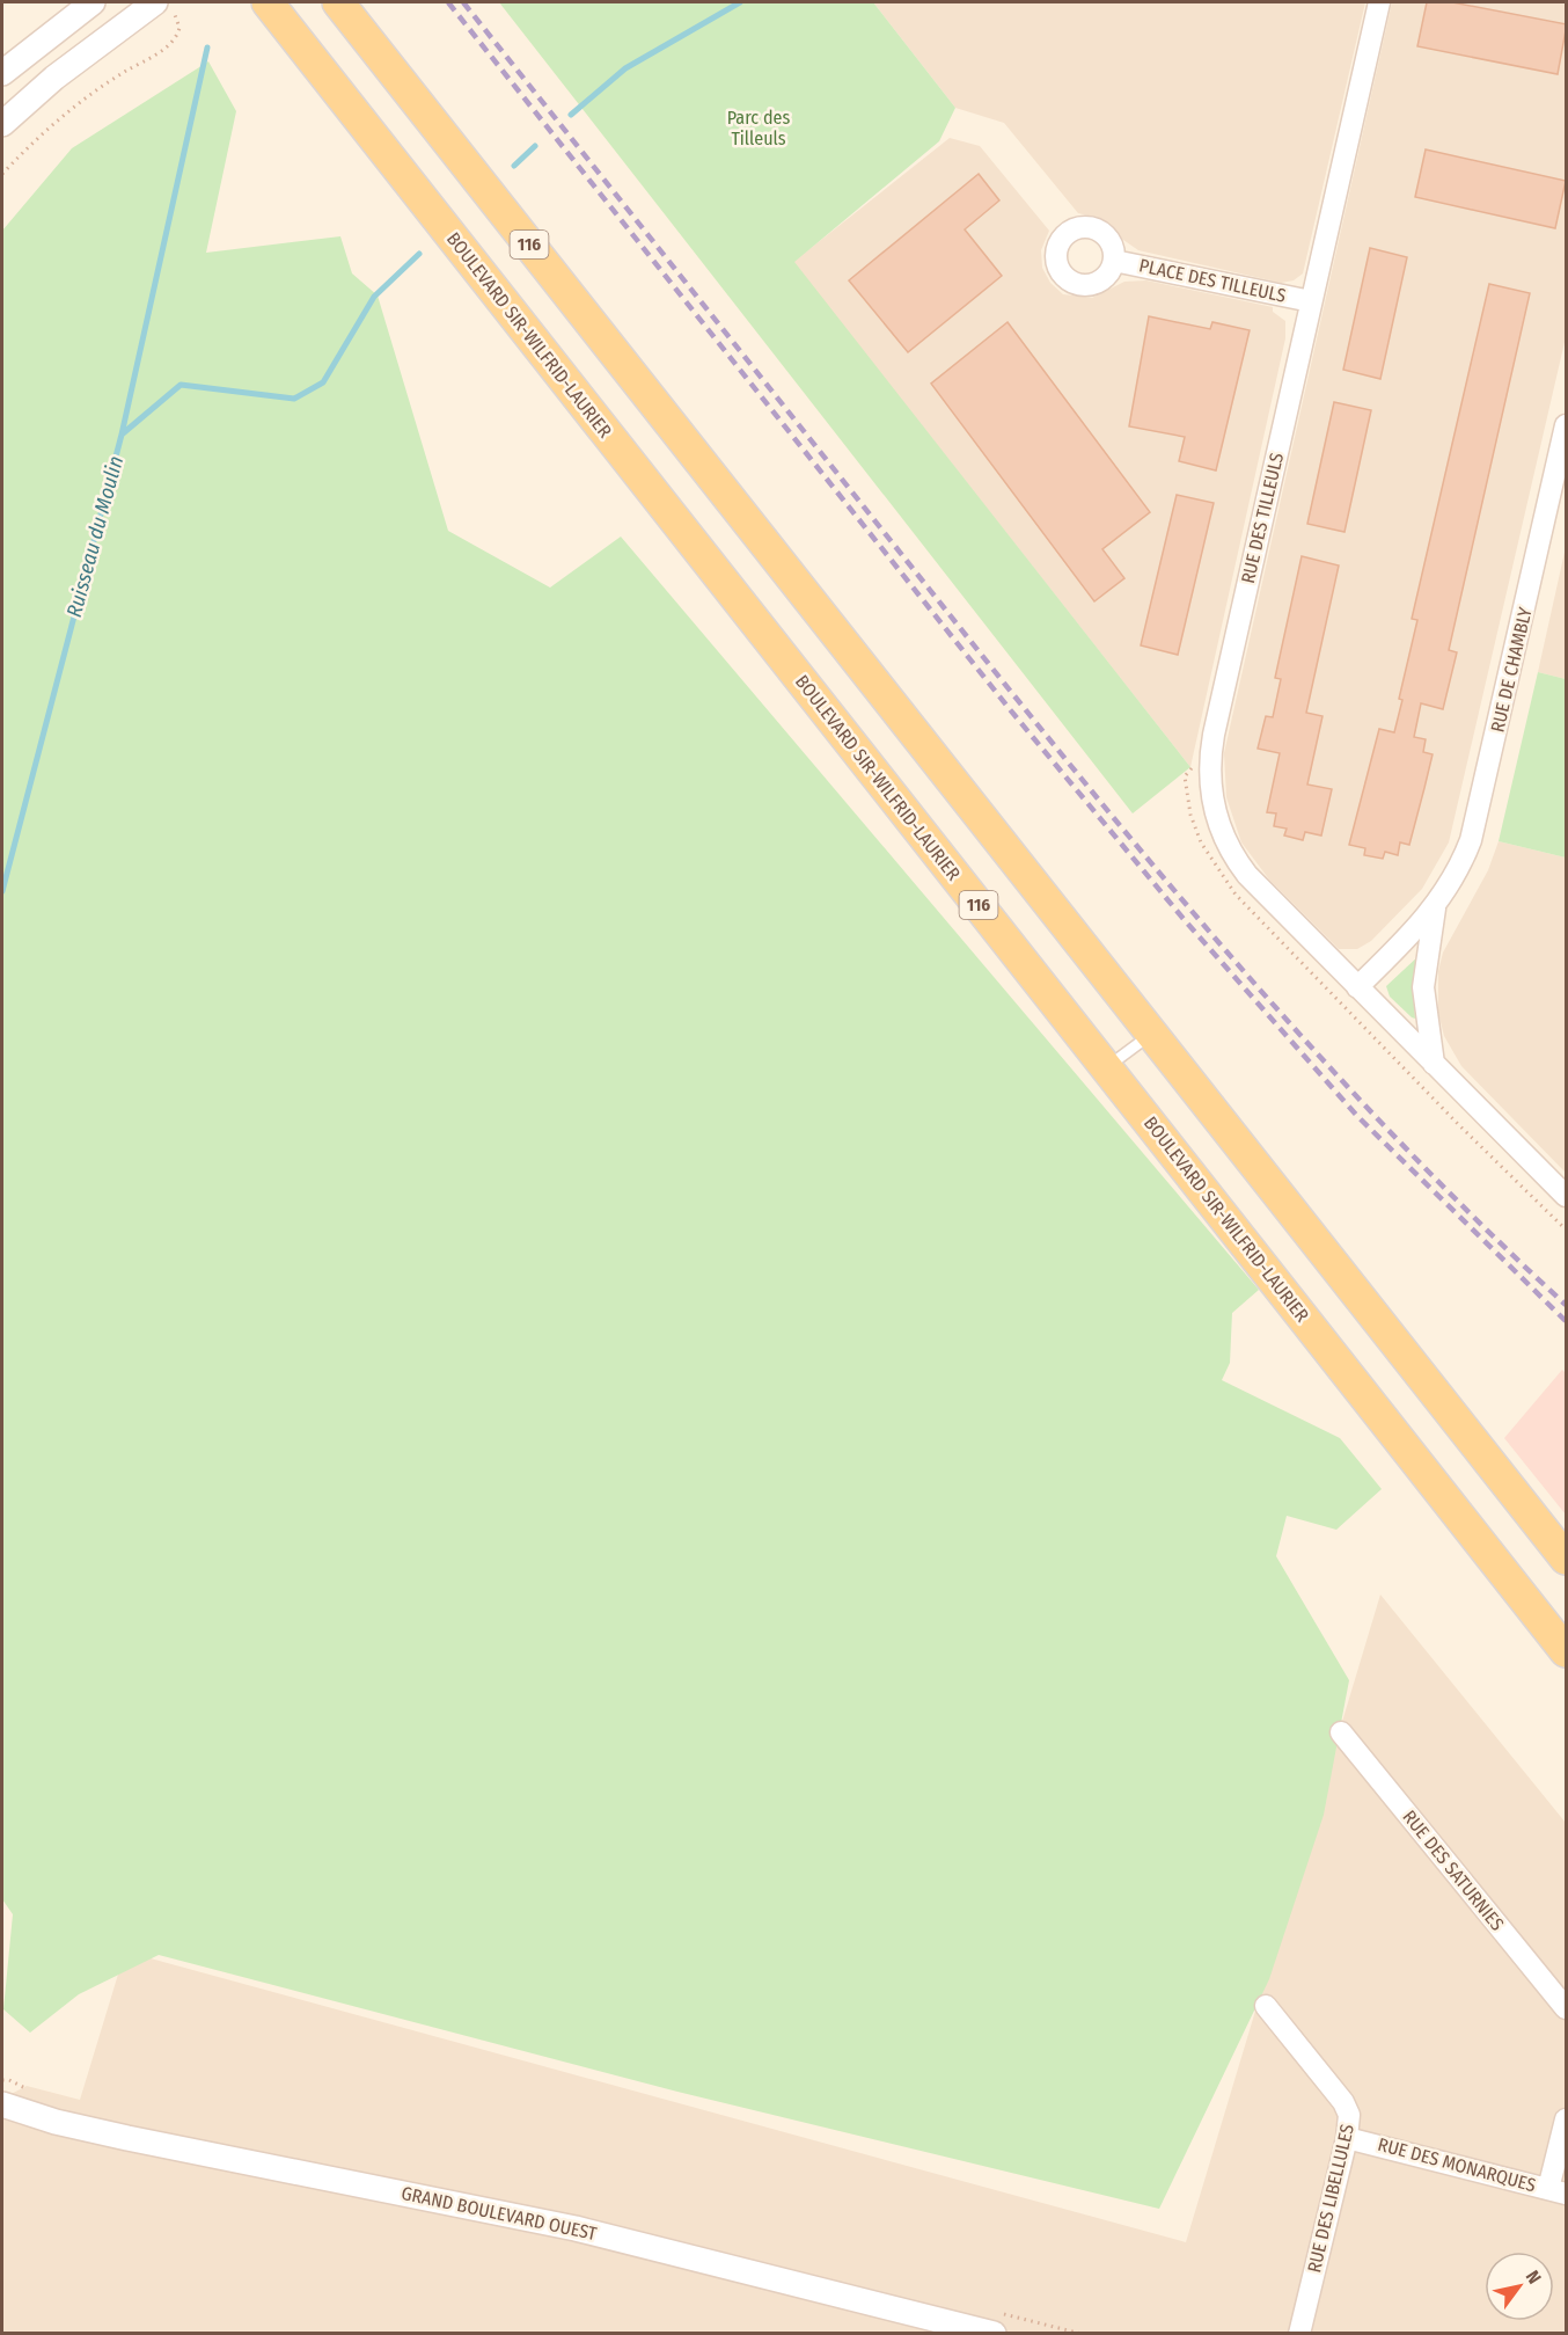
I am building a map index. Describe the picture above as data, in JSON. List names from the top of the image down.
{
  "streets": {
    "main road": ["116", "BOULEVARD SIR-WILFRID-LAURIER"],
    "street": [
      "PLACE DES TILLEULS",
      "RUE DES TILLEULS",
      "RUE DE CHAMBLY",
      "RUE DES SATURNIES",
      "RUE DES MONARQUES",
      "RUE DES LIBELLULES",
      "GRAND BOULEVARD OUEST"
    ]
  },
  "crossings": [
    ["PLACE DES TILLEULS", "RUE DES TILLEULS"],
    ["RUE DES TILLEULS", "RUE DE CHAMBLY"],
    ["RUE DES MONARQUES", "RUE DES LIBELLULES"]
  ],
  "water": ["Ruisseau du Moulin"],
  "parks": ["Parc des Tilleuls"],
  "north": "top right"
}
